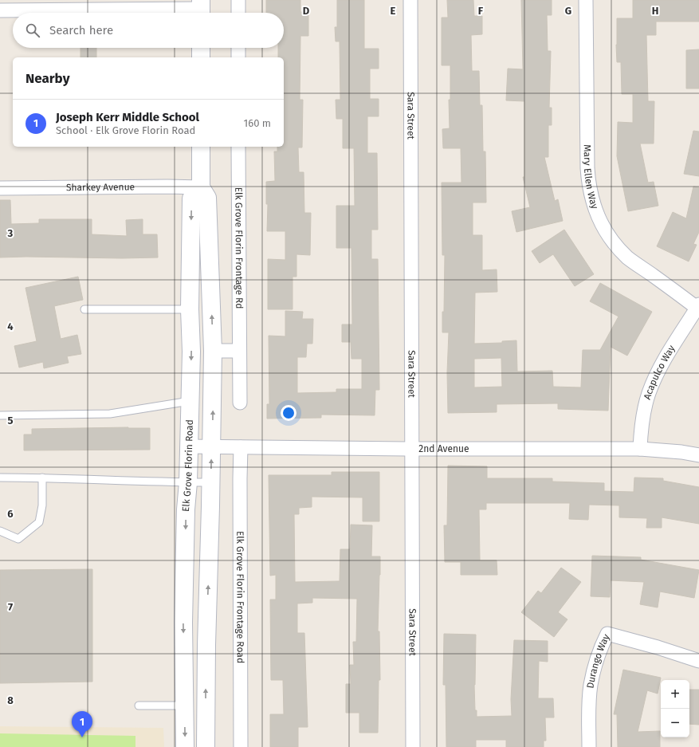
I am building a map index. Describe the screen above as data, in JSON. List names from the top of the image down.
{
  "streets": {
    "main road": ["Elk Grove Florin Road"],
    "street": [
      "Sara Street",
      "Mary Ellen Way",
      "Sharkey Avenue",
      "Elk Grove Florin Frontage Rd",
      "Acapulco Way",
      "2nd Avenue",
      "Elk Grove Florin Frontage Road",
      "Durango Way"
    ]
  },
  "crossings": [
    ["Sara Street", "2nd Avenue"],
    ["Mary Ellen Way", "Acapulco Way"],
    ["Sharkey Avenue", "Elk Grove Florin Road"],
    ["Acapulco Way", "2nd Avenue"],
    ["2nd Avenue", "Elk Grove Florin Road"],
    ["2nd Avenue", "Elk Grove Florin Frontage Road"]
  ],
  "page": {
    "search": "Search here",
    "heading": "Nearby",
    "list": [
      {
        "mark": "1",
        "name": "Joseph Kerr Middle School",
        "note": "School · Elk Grove Florin Road",
        "value": "160 m"
      }
    ],
    "map_buttons": ["+", "−"],
    "pins": "1"
  },
  "grid": {
    "columns": [
      "D",
      "E",
      "F",
      "G",
      "H"
    ],
    "rows": [
      "3",
      "4",
      "5",
      "6",
      "7",
      "8"
    ]
  }
}
